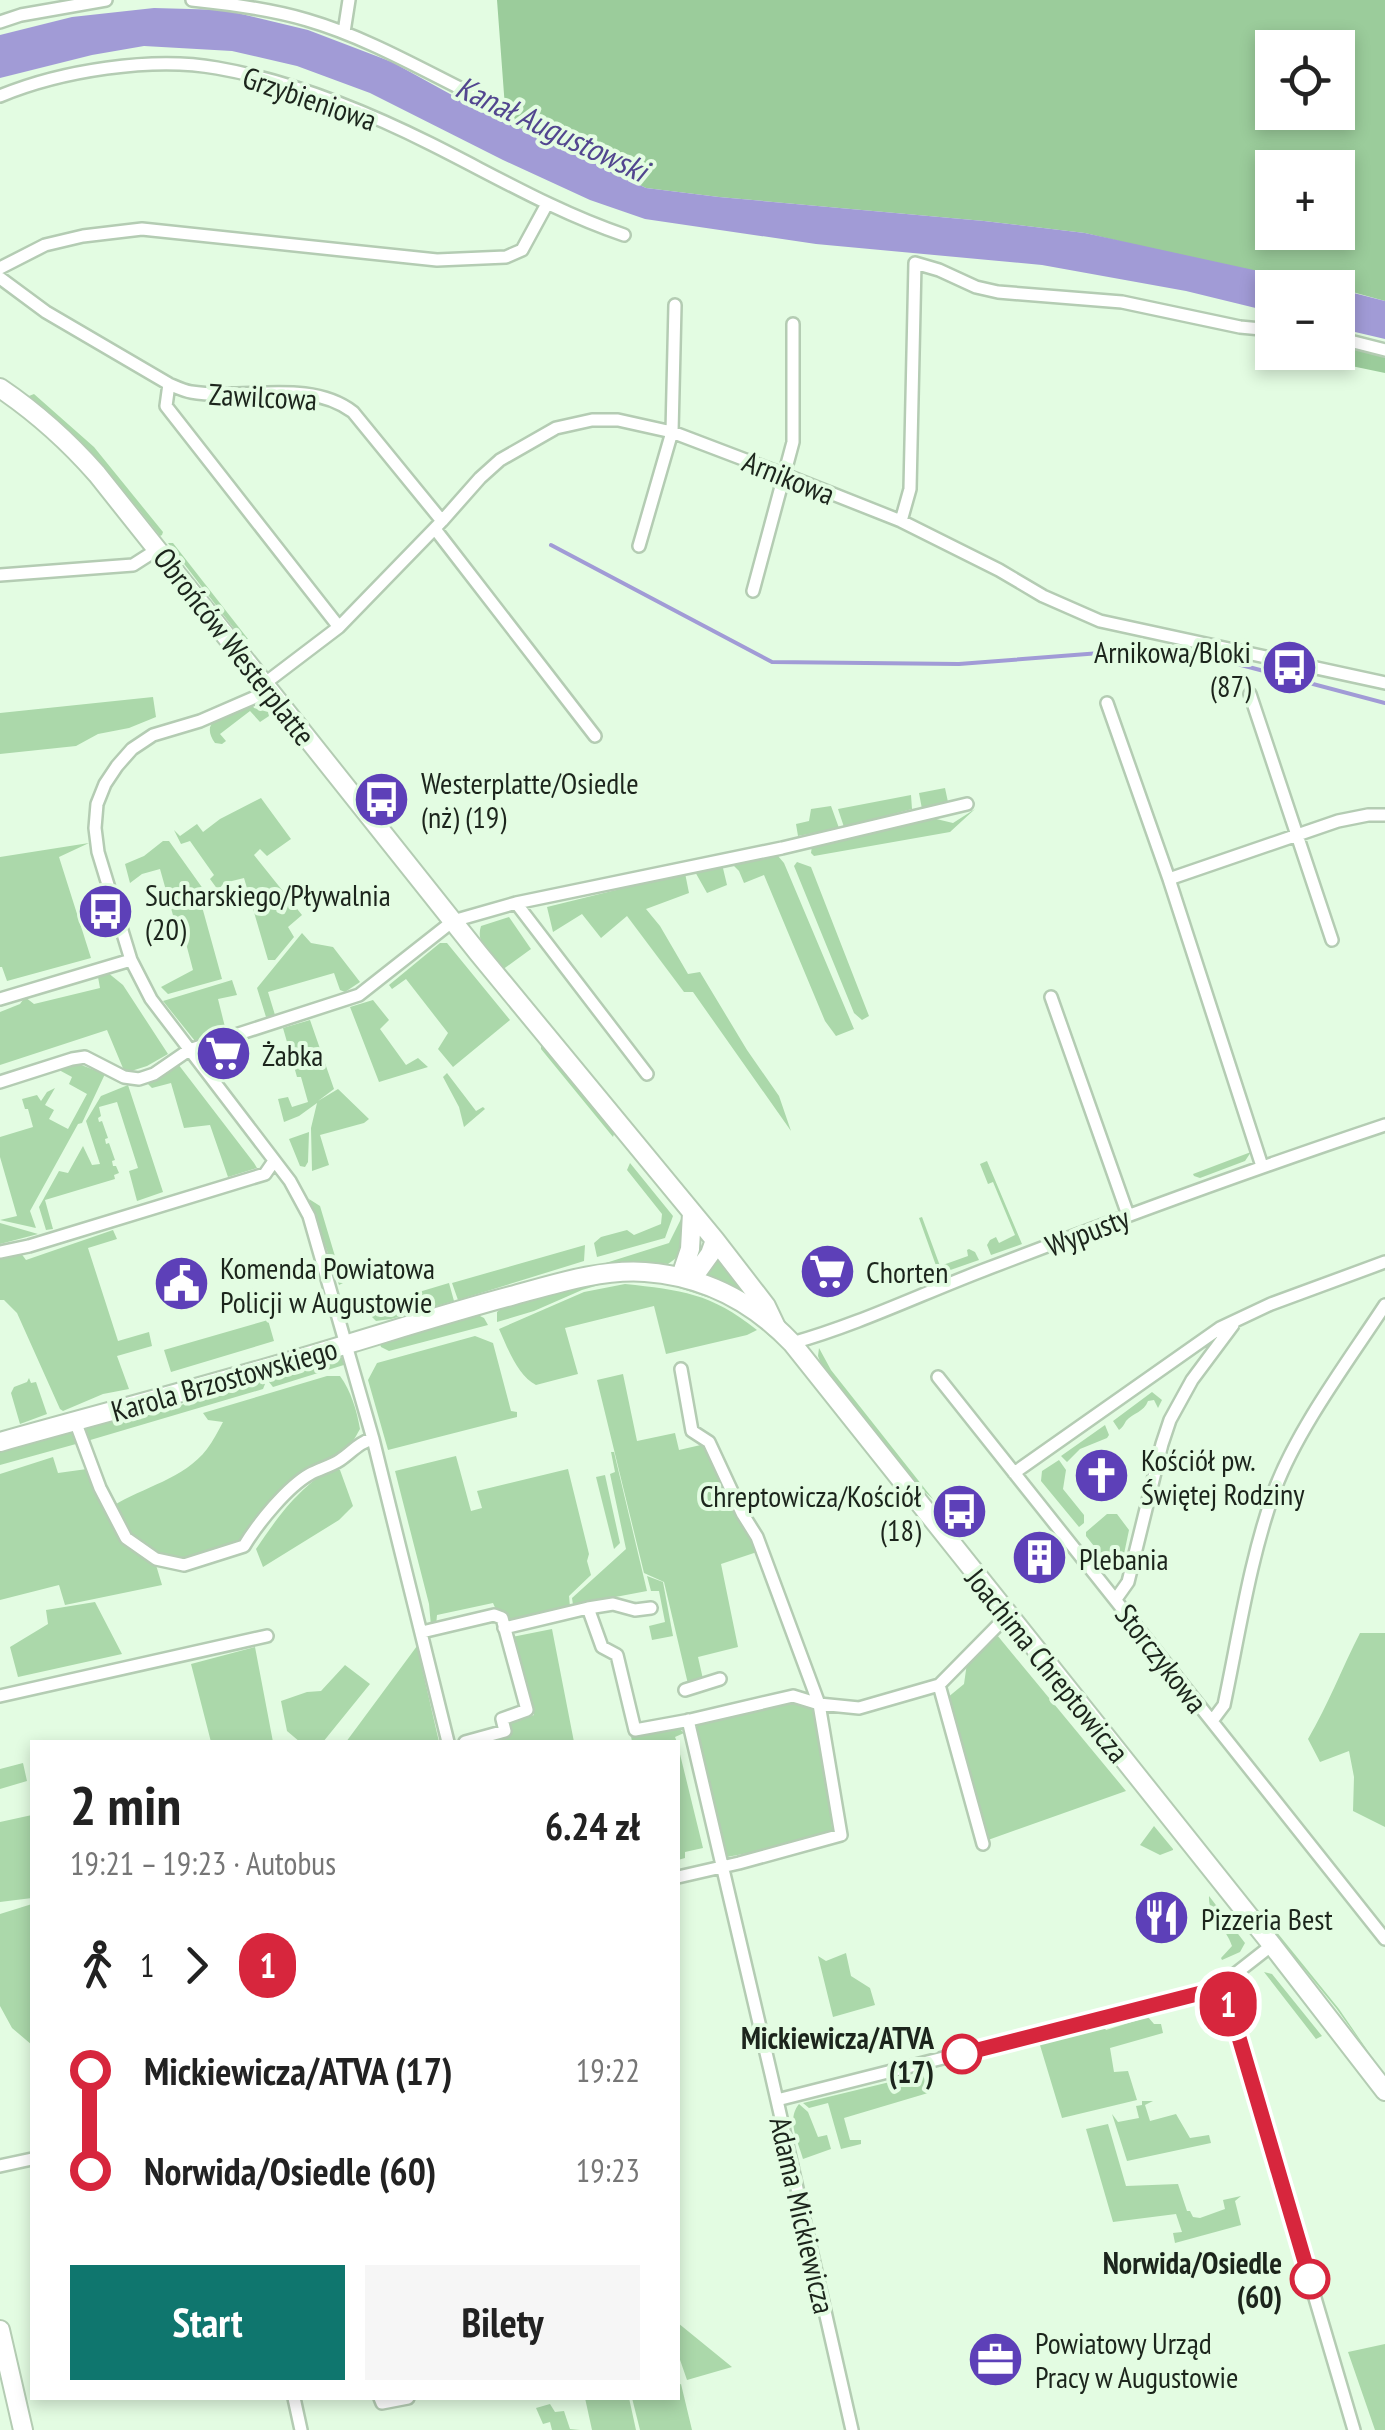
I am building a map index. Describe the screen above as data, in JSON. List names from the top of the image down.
{
  "streets": {
    "main road": ["Obrońców Westerplatte", "Karola Brzostowskiego", "Joachima Chreptowicza"],
    "street": [
      "Grzybieniowa",
      "Zawilcowa",
      "Arnikowa",
      "Wypusty",
      "Storczykowa",
      "Adama Mickiewicza"
    ]
  },
  "crossings": [
    ["Zawilcowa", "Arnikowa"],
    ["Arnikowa", "Obrońców Westerplatte"],
    ["Arnikowa", "Karola Brzostowskiego"],
    ["Obrońców Westerplatte", "Joachima Chreptowicza"],
    ["Wypusty", "Joachima Chreptowicza"],
    ["Karola Brzostowskiego", "Joachima Chreptowicza"],
    ["Joachima Chreptowicza", "Adama Mickiewicza"]
  ],
  "water": ["Kanał Augustowski"],
  "places": {
    "bus stop": [
      "Arnikowa/Bloki (87)",
      "Westerplatte/Osiedle (nż) (19)",
      "Sucharskiego/Pływalnia (20)",
      "Chreptowicza/Kościół (18)"
    ],
    "supermarket": ["Żabka", "Chorten"],
    "public building": ["Komenda Powiatowa Policji w Augustowie"],
    "church": ["Kościół pw. Świętej Rodziny"],
    "building": ["Plebania"],
    "restaurant": ["Pizzeria Best"],
    "other": ["Mickiewicza/ATVA (17)", "Norwida/Osiedle (60)"],
    "office": ["Powiatowy Urząd Pracy w Augustowie"]
  },
  "lines": ["bus line 1"],
  "page": {
    "on_map": "1",
    "map_buttons": ["+", "−"],
    "heading": ["2 min", "19:21 – 19:23 · Autobus", "6.24 zł"],
    "legs": ["1", "1"],
    "list": [
      {
        "name": "Mickiewicza/ATVA (17)",
        "value": "19:22"
      },
      {
        "name": "Norwida/Osiedle (60)",
        "value": "19:23"
      }
    ],
    "buttons": ["Start", "Bilety"]
  }
}
